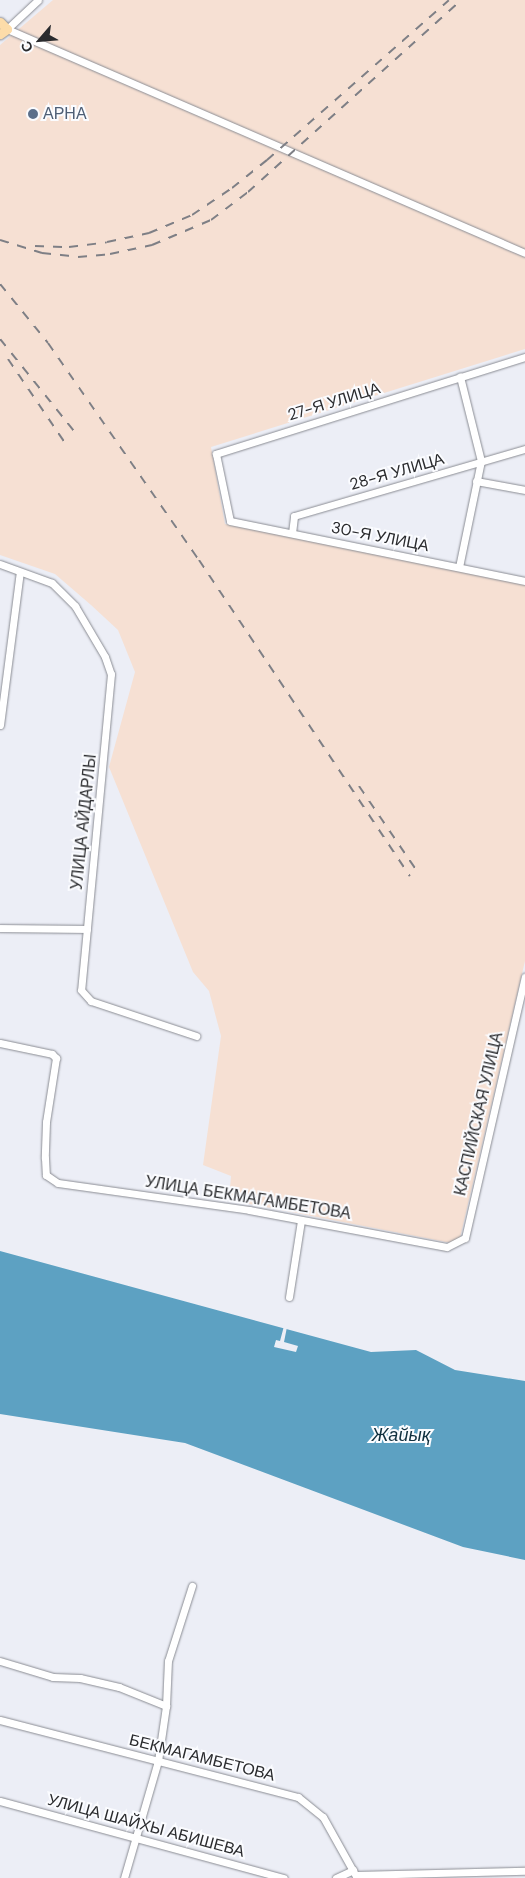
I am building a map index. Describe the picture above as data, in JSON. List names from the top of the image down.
{
  "streets": {
    "street": [
      "27-Я УЛИЦА",
      "28-Я УЛИЦА",
      "30-Я УЛИЦА",
      "УЛИЦА АЙДАРЛЫ",
      "КАСПИЙСКАЯ УЛИЦА",
      "УЛИЦА БЕКМАГАМБЕТОВА",
      "БЕКМАГАМБЕТОВА",
      "УЛИЦА ШАЙХЫ АБИШЕВА"
    ]
  },
  "crossings": [
    ["27-Я УЛИЦА", "30-Я УЛИЦА"],
    ["28-Я УЛИЦА", "30-Я УЛИЦА"],
    ["КАСПИЙСКАЯ УЛИЦА", "УЛИЦА БЕКМАГАМБЕТОВА"]
  ],
  "water": ["Жайық"],
  "places": ["АРНА"],
  "north": "bottom left"
}
